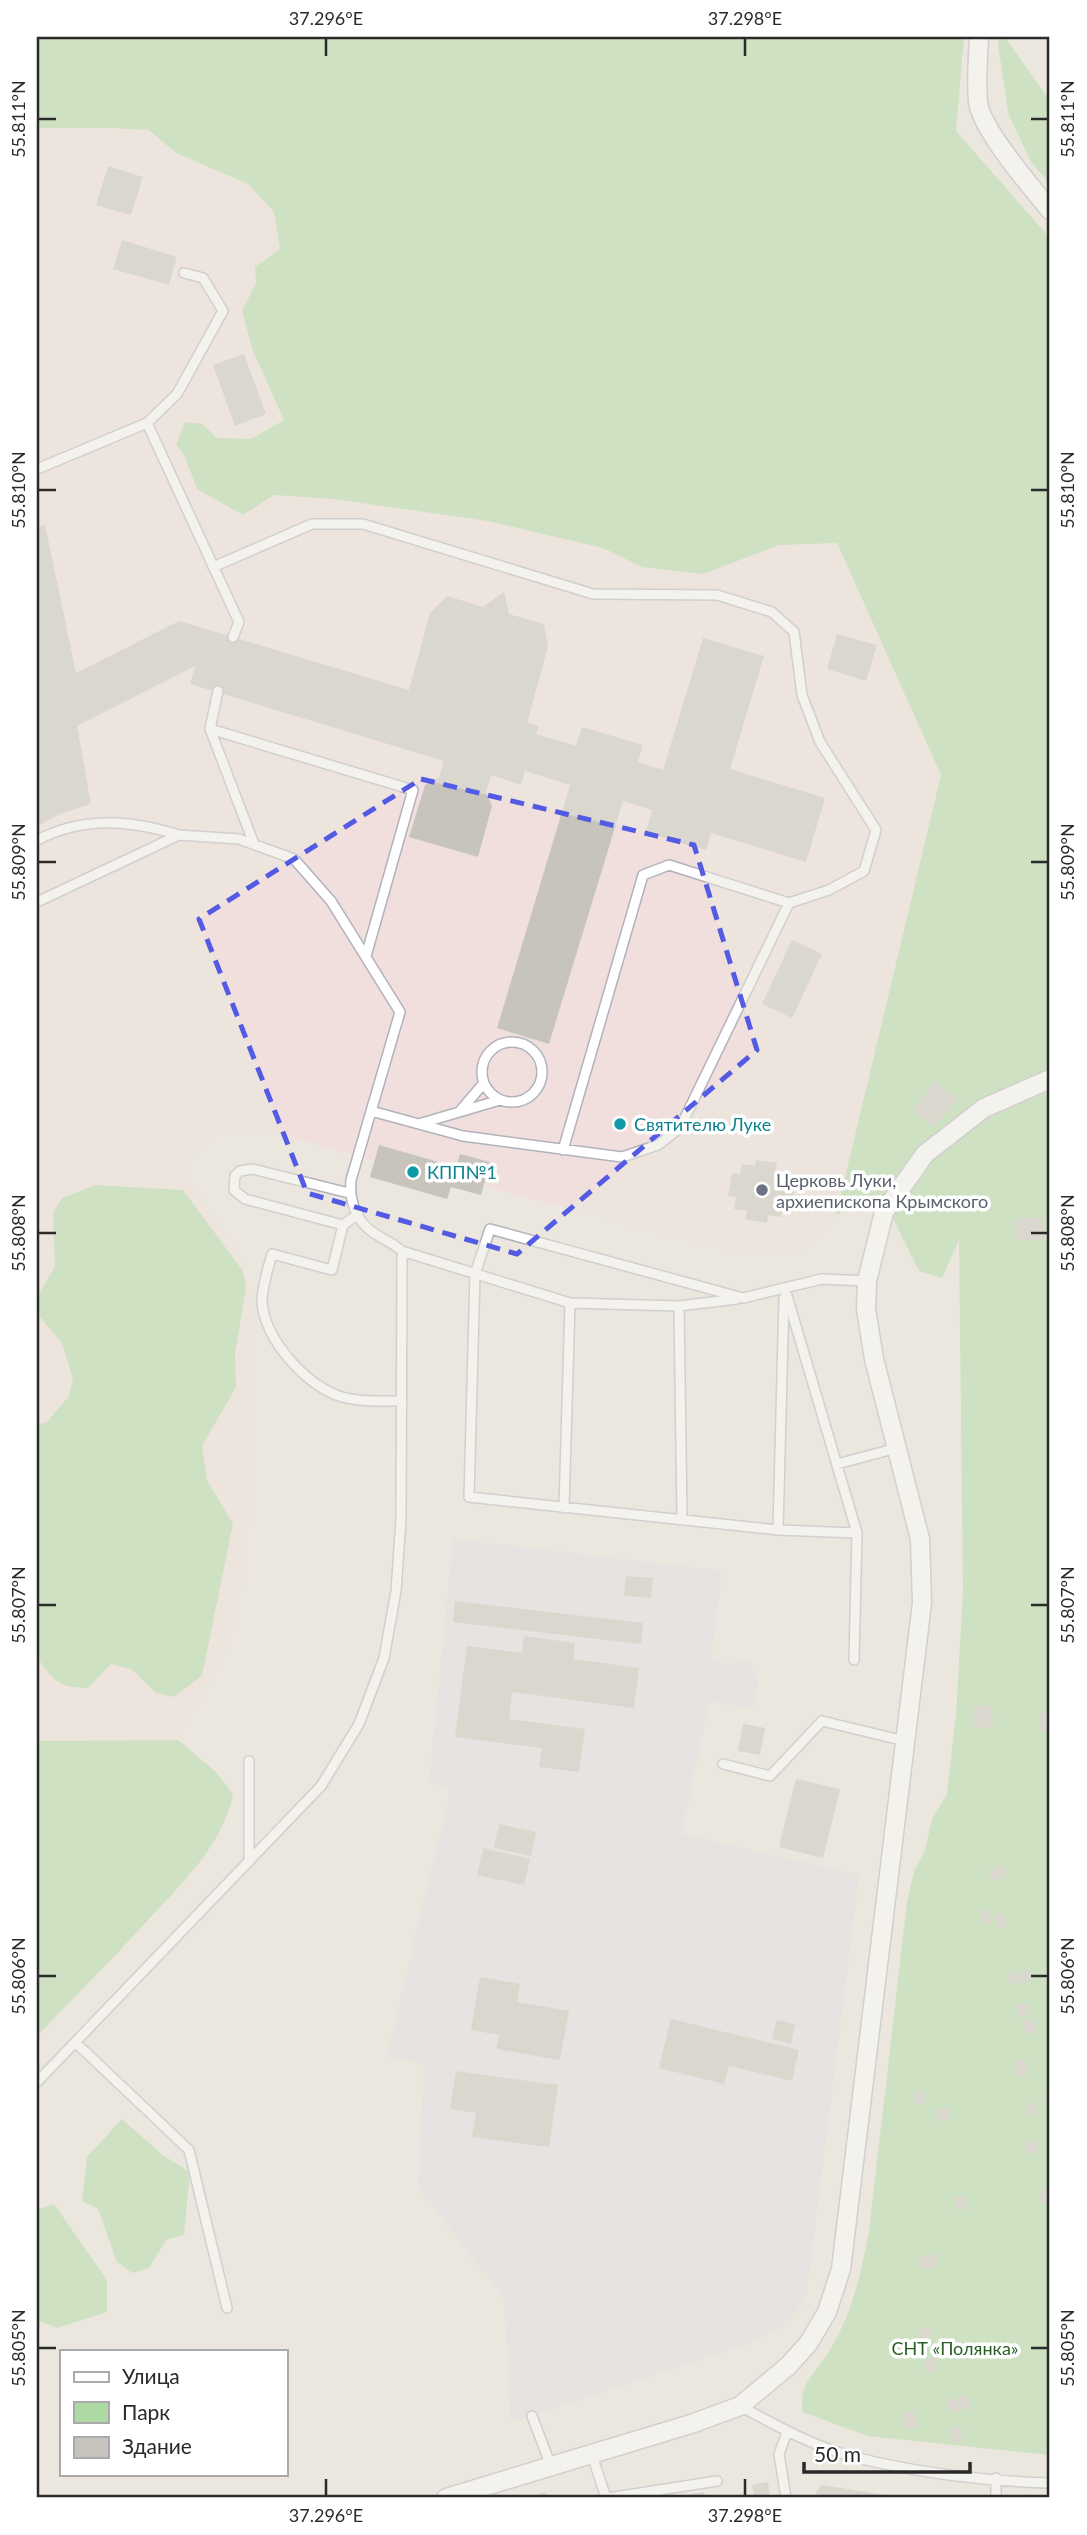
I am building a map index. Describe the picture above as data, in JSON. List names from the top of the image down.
{
  "parks": ["СНТ «Полянка»"],
  "places": ["Святителю Луке", "КПП№1", "Церковь Луки, архиепископа Крымского"],
  "legend": ["Улица", "Парк", "Здание"],
  "scale_bar": "50 m",
  "coordinates": [
    "37.296°E",
    "37.298°E",
    "55.811°N",
    "55.810°N",
    "55.809°N",
    "55.808°N",
    "55.807°N",
    "55.806°N",
    "55.805°N"
  ]
}
